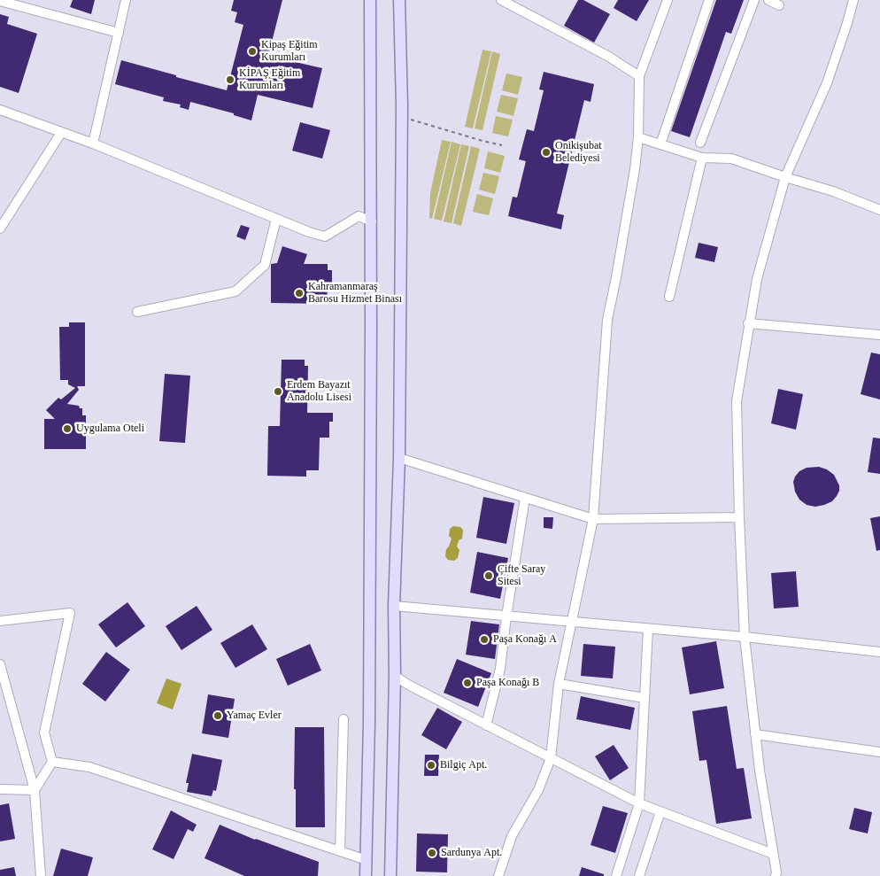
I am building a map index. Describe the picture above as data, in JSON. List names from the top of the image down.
{
  "places": [
    "Kipaş Eğitim Kurumları",
    "KİPAŞ Eğitim Kurumları",
    "Onikişubat Belediyesi",
    "Kahramanmaraş Barosu Hizmet Binası",
    "Erdem Bayazıt Anadolu Lisesi",
    "Uygulama Oteli",
    "Çifte Saray Sitesi",
    "Paşa Konağı A",
    "Paşa Konağı B",
    "Yamaç Evler",
    "Bilgiç Apt.",
    "Sardunya Apt."
  ]
}
